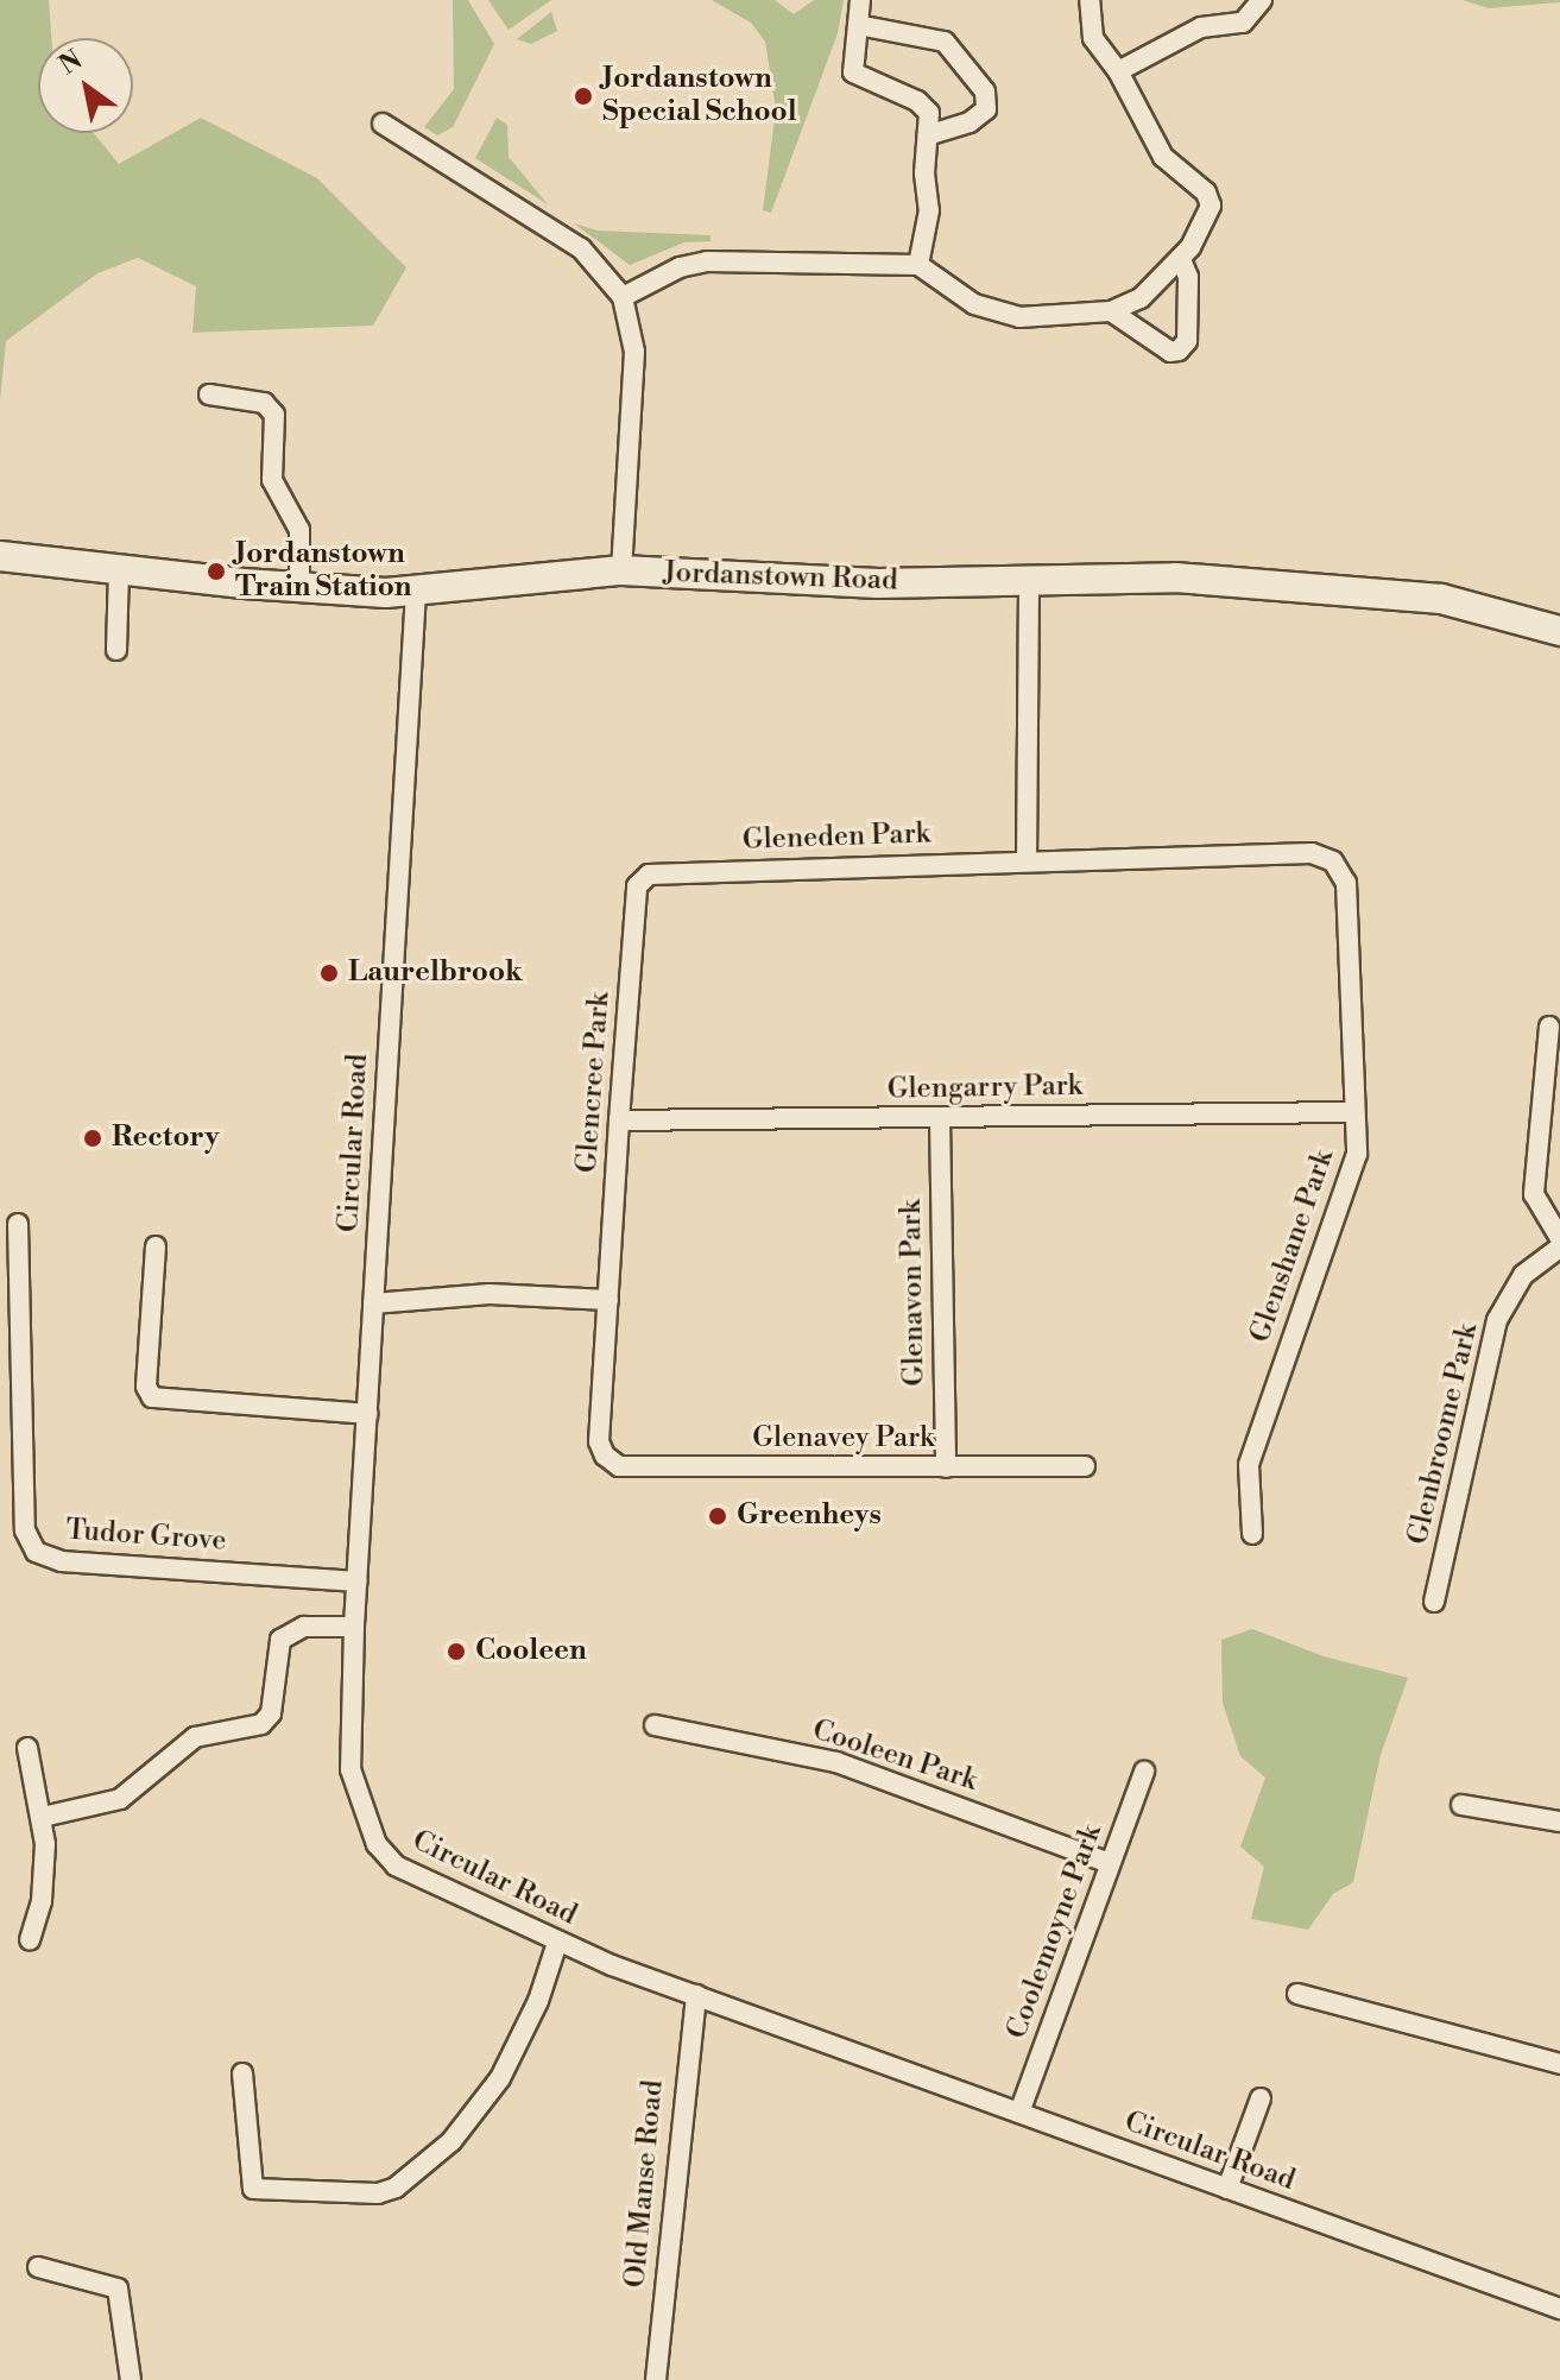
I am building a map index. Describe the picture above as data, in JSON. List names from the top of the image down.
{
  "streets": {
    "street": [
      "Jordanstown Road",
      "Gleneden Park",
      "Glencree Park",
      "Glengarry Park",
      "Circular Road",
      "Glenshane Park",
      "Glenavon Park",
      "Glenbroome Park",
      "Glenavey Park",
      "Tudor Grove",
      "Cooleen Park",
      "Coolemoyne Park",
      "Old Manse Road"
    ]
  },
  "crossings": [
    ["Jordanstown Road", "Circular Road"],
    ["Gleneden Park", "Glencree Park"],
    ["Gleneden Park", "Glenshane Park"],
    ["Glencree Park", "Glengarry Park"],
    ["Glencree Park", "Glenavey Park"],
    ["Glengarry Park", "Glenshane Park"],
    ["Glengarry Park", "Glenavon Park"],
    ["Circular Road", "Tudor Grove"],
    ["Circular Road", "Coolemoyne Park"],
    ["Circular Road", "Old Manse Road"],
    ["Glenavon Park", "Glenavey Park"],
    ["Cooleen Park", "Coolemoyne Park"]
  ],
  "places": [
    "Jordanstown Special School",
    "Jordanstown Train Station",
    "Laurelbrook",
    "Rectory",
    "Greenheys",
    "Cooleen"
  ],
  "north": "top left"
}
